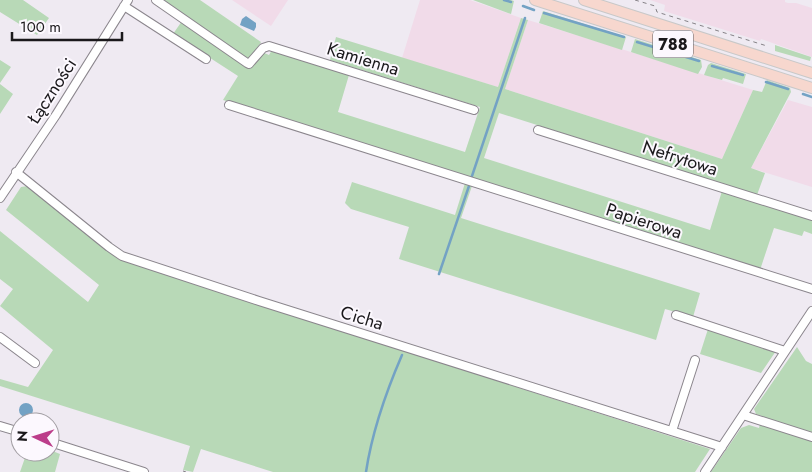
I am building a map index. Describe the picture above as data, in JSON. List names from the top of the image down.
{
  "streets": {
    "main road": ["788"],
    "street": [
      "Kamienna",
      "Łączności",
      "Nefrytowa",
      "Papierowa",
      "Cicha"
    ]
  },
  "crossings": [
    ["Łączności", "Cicha"]
  ],
  "scale_bar": "100 m",
  "north": "left"
}
